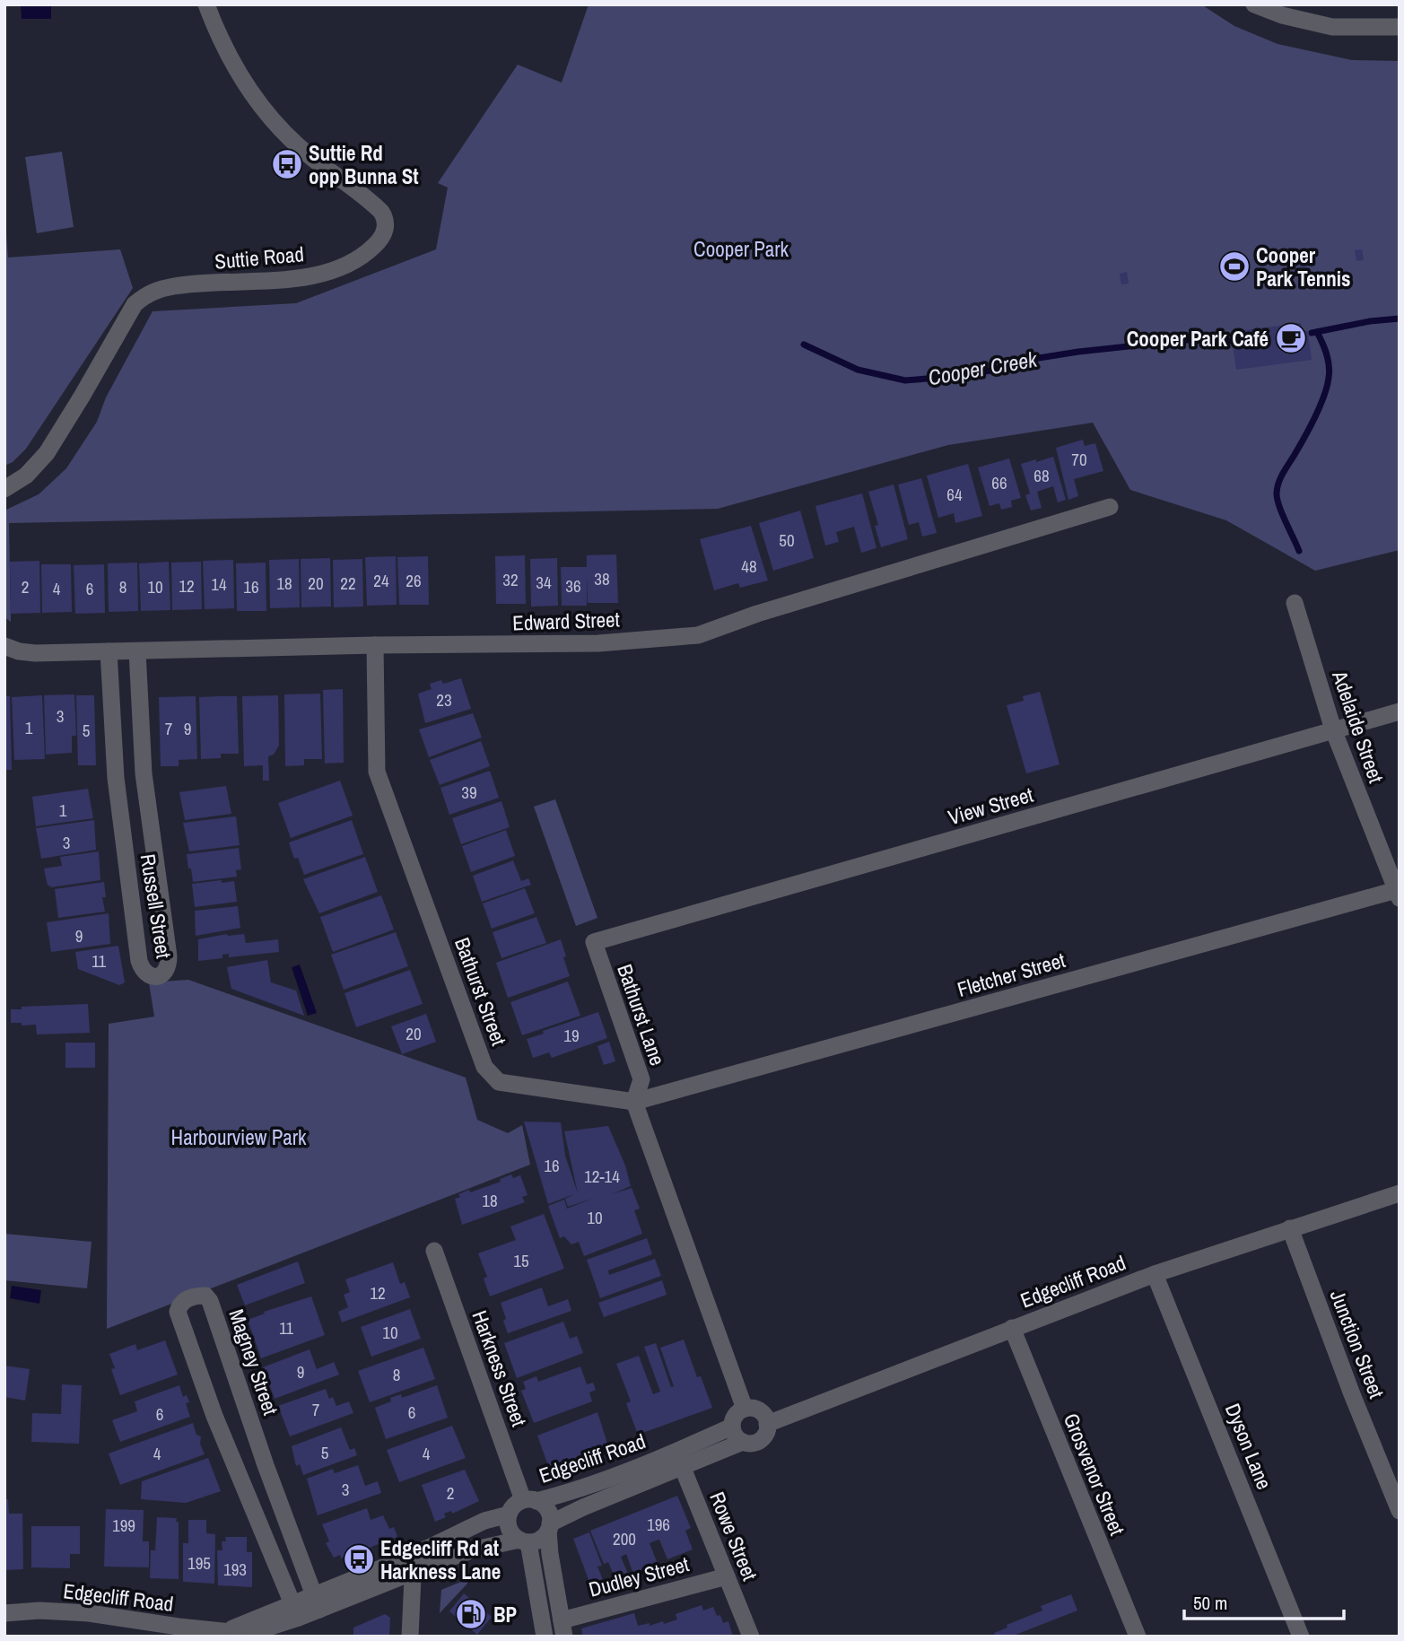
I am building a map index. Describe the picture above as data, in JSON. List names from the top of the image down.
{
  "streets": {
    "street": [
      "Suttie Road",
      "Edward Street",
      "Adelaide Street",
      "View Street",
      "Russell Street",
      "Fletcher Street",
      "Bathurst Street",
      "Bathurst Lane",
      "Edgecliff Road",
      "Junction Street",
      "Magney Street",
      "Harkness Street",
      "Dyson Lane",
      "Grosvenor Street",
      "Rowe Street",
      "Dudley Street"
    ]
  },
  "crossings": [
    ["Edward Street", "Russell Street"],
    ["Edward Street", "Bathurst Street"],
    ["Adelaide Street", "View Street"],
    ["Adelaide Street", "Fletcher Street"],
    ["View Street", "Bathurst Lane"],
    ["Fletcher Street", "Bathurst Street"],
    ["Fletcher Street", "Bathurst Lane"],
    ["Bathurst Street", "Bathurst Lane"],
    ["Edgecliff Road", "Junction Street"],
    ["Edgecliff Road", "Magney Street"],
    ["Edgecliff Road", "Harkness Street"],
    ["Edgecliff Road", "Dyson Lane"],
    ["Edgecliff Road", "Grosvenor Street"],
    ["Edgecliff Road", "Rowe Street"],
    ["Rowe Street", "Dudley Street"]
  ],
  "water": ["Cooper Creek"],
  "parks": ["Cooper Park", "Harbourview Park"],
  "places": {
    "bus stop": ["Suttie Rd opp Bunna St", "Edgecliff Rd at Harkness Lane"],
    "sports": ["Cooper Park Tennis"],
    "cafe": ["Cooper Park Café"],
    "fuel station": ["BP"]
  },
  "house_numbers": [
    "70",
    "68",
    "66",
    "64",
    "50",
    "48",
    "38",
    "32",
    "24",
    "26",
    "34",
    "18",
    "20",
    "22",
    "14",
    "12",
    "36",
    "2",
    "8",
    "10",
    "16",
    "4",
    "6",
    "23",
    "3",
    "1",
    "7",
    "9",
    "5",
    "39",
    "1",
    "3",
    "9",
    "11",
    "20",
    "19",
    "16",
    "12-14",
    "18",
    "10",
    "15",
    "12",
    "11",
    "10",
    "9",
    "8",
    "7",
    "6",
    "6",
    "5",
    "4",
    "4",
    "3",
    "2",
    "196",
    "199",
    "200",
    "195",
    "193"
  ],
  "scale_bar": "50 m"
}
